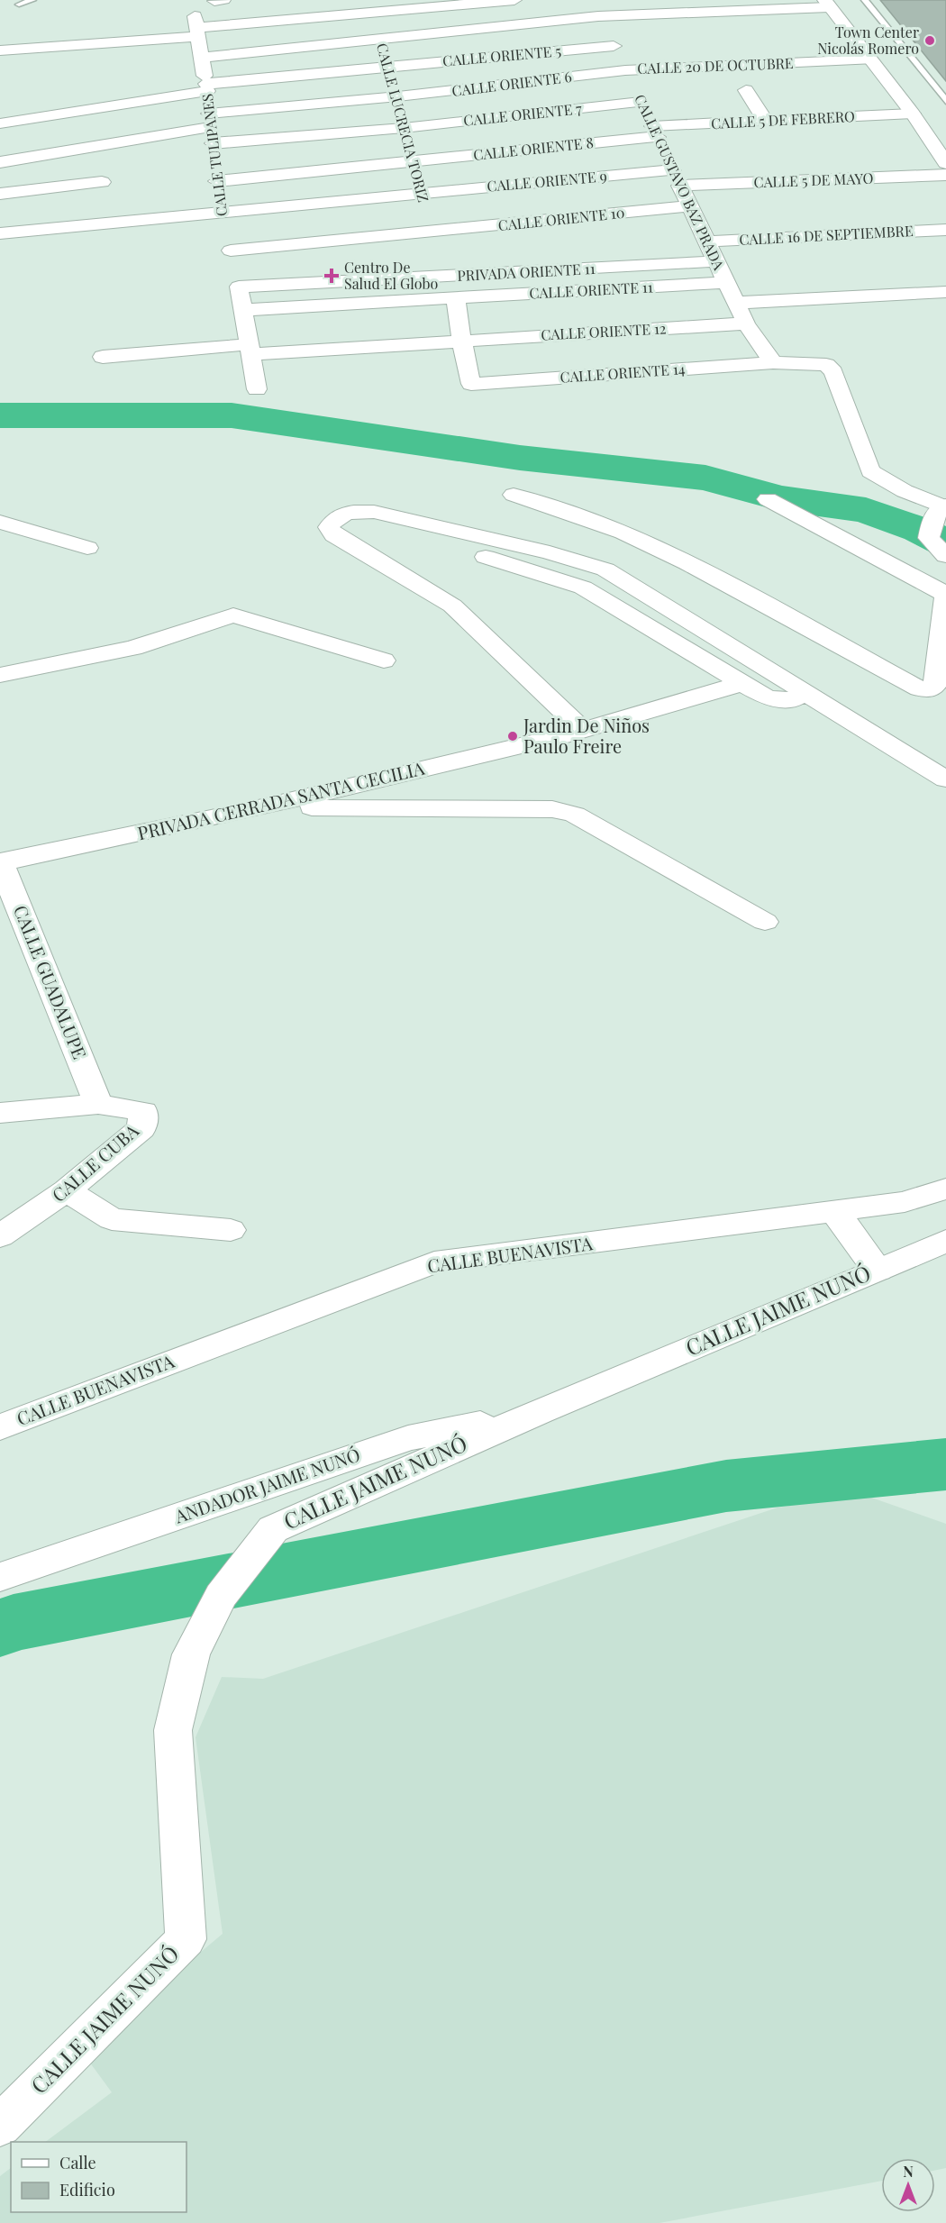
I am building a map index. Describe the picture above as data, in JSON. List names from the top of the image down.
{
  "streets": {
    "street": [
      "CALLE ORIENTE 5",
      "CALLE 20 DE OCTUBRE",
      "CALLE ORIENTE 6",
      "CALLE ORIENTE 7",
      "CALLE 5 DE FEBRERO",
      "CALLE LUCRECIA TORIZ",
      "CALLE ORIENTE 8",
      "CALLE TULIPANES",
      "CALLE 5 DE MAYO",
      "CALLE ORIENTE 9",
      "CALLE GUSTAVO BAZ PRADA",
      "CALLE ORIENTE 10",
      "CALLE 16 DE SEPTIEMBRE",
      "PRIVADA ORIENTE 11",
      "CALLE ORIENTE 11",
      "CALLE ORIENTE 12",
      "CALLE ORIENTE 14",
      "PRIVADA CERRADA SANTA CECILIA",
      "CALLE GUADALUPE",
      "CALLE CUBA",
      "CALLE BUENAVISTA",
      "CALLE JAIME NUNÓ",
      "ANDADOR JAIME NUNÓ"
    ]
  },
  "crossings": [
    ["CALLE ORIENTE 5", "CALLE LUCRECIA TORIZ"],
    ["CALLE ORIENTE 5", "CALLE TULIPANES"],
    ["CALLE ORIENTE 5", "CALLE GUSTAVO BAZ PRADA"],
    ["CALLE 20 DE OCTUBRE", "CALLE ORIENTE 6"],
    ["CALLE 20 DE OCTUBRE", "CALLE GUSTAVO BAZ PRADA"],
    ["CALLE ORIENTE 6", "CALLE ORIENTE 7"],
    ["CALLE ORIENTE 6", "CALLE LUCRECIA TORIZ"],
    ["CALLE ORIENTE 6", "CALLE TULIPANES"],
    ["CALLE ORIENTE 6", "CALLE GUSTAVO BAZ PRADA"],
    ["CALLE ORIENTE 7", "CALLE LUCRECIA TORIZ"],
    ["CALLE ORIENTE 7", "CALLE TULIPANES"],
    ["CALLE ORIENTE 7", "CALLE GUSTAVO BAZ PRADA"],
    ["CALLE 5 DE FEBRERO", "CALLE ORIENTE 8"],
    ["CALLE 5 DE FEBRERO", "CALLE GUSTAVO BAZ PRADA"],
    ["CALLE LUCRECIA TORIZ", "CALLE ORIENTE 8"],
    ["CALLE LUCRECIA TORIZ", "CALLE ORIENTE 9"],
    ["CALLE LUCRECIA TORIZ", "CALLE ORIENTE 10"],
    ["CALLE LUCRECIA TORIZ", "PRIVADA ORIENTE 11"],
    ["CALLE ORIENTE 8", "CALLE TULIPANES"],
    ["CALLE ORIENTE 8", "CALLE GUSTAVO BAZ PRADA"],
    ["CALLE TULIPANES", "CALLE ORIENTE 9"],
    ["CALLE TULIPANES", "CALLE ORIENTE 10"],
    ["CALLE TULIPANES", "PRIVADA ORIENTE 11"],
    ["CALLE TULIPANES", "CALLE ORIENTE 11"],
    ["CALLE TULIPANES", "CALLE ORIENTE 12"],
    ["CALLE 5 DE MAYO", "CALLE ORIENTE 9"],
    ["CALLE 5 DE MAYO", "CALLE GUSTAVO BAZ PRADA"],
    ["CALLE ORIENTE 9", "CALLE GUSTAVO BAZ PRADA"],
    ["CALLE GUSTAVO BAZ PRADA", "CALLE ORIENTE 10"],
    ["CALLE GUSTAVO BAZ PRADA", "CALLE 16 DE SEPTIEMBRE"],
    ["CALLE GUSTAVO BAZ PRADA", "PRIVADA ORIENTE 11"],
    ["CALLE GUSTAVO BAZ PRADA", "CALLE ORIENTE 11"],
    ["CALLE GUSTAVO BAZ PRADA", "CALLE ORIENTE 12"],
    ["CALLE GUSTAVO BAZ PRADA", "CALLE ORIENTE 14"],
    ["CALLE ORIENTE 12", "CALLE ORIENTE 14"],
    ["PRIVADA CERRADA SANTA CECILIA", "CALLE GUADALUPE"],
    ["CALLE GUADALUPE", "CALLE CUBA"],
    ["CALLE JAIME NUNÓ", "ANDADOR JAIME NUNÓ"]
  ],
  "places": {
    "other": ["Town Center Nicolás Romero", "Jardin De Niños Paulo Freire"],
    "health": ["Centro De Salud El Globo"]
  },
  "legend": ["Calle", "Edificio"],
  "north": "top"
}
